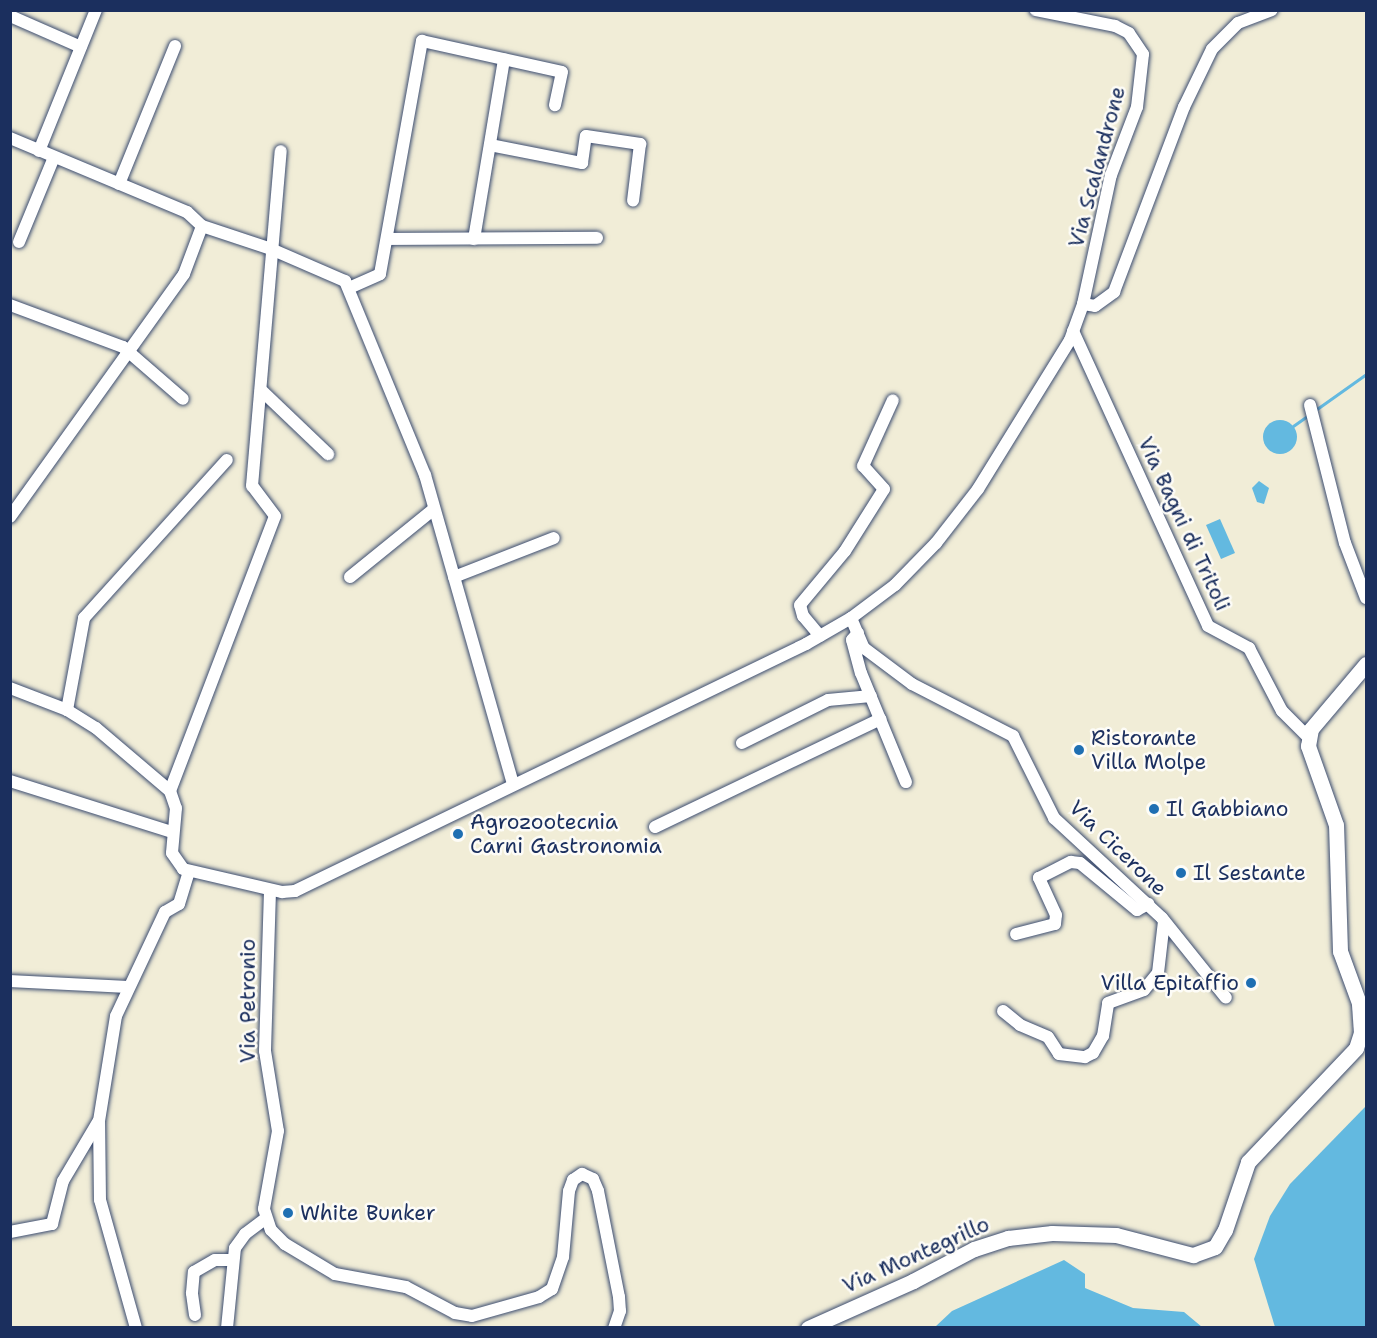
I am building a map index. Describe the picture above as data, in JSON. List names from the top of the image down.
{
  "streets": {
    "main road": ["Via Montegrillo"],
    "street": [
      "Via Scalandrone",
      "Via Bagni di Tritoli",
      "Via Cicerone",
      "Via Petronio"
    ]
  },
  "crossings": [
    ["Via Scalandrone", "Via Bagni di Tritoli"],
    ["Via Scalandrone", "Via Cicerone"],
    ["Via Scalandrone", "Via Petronio"],
    ["Via Bagni di Tritoli", "Via Montegrillo"]
  ],
  "places": [
    "Ristorante Villa Molpe",
    "Il Gabbiano",
    "Agrozootecnia Carni Gastronomia",
    "Il Sestante",
    "Villa Epitaffio",
    "White Bunker"
  ]
}
